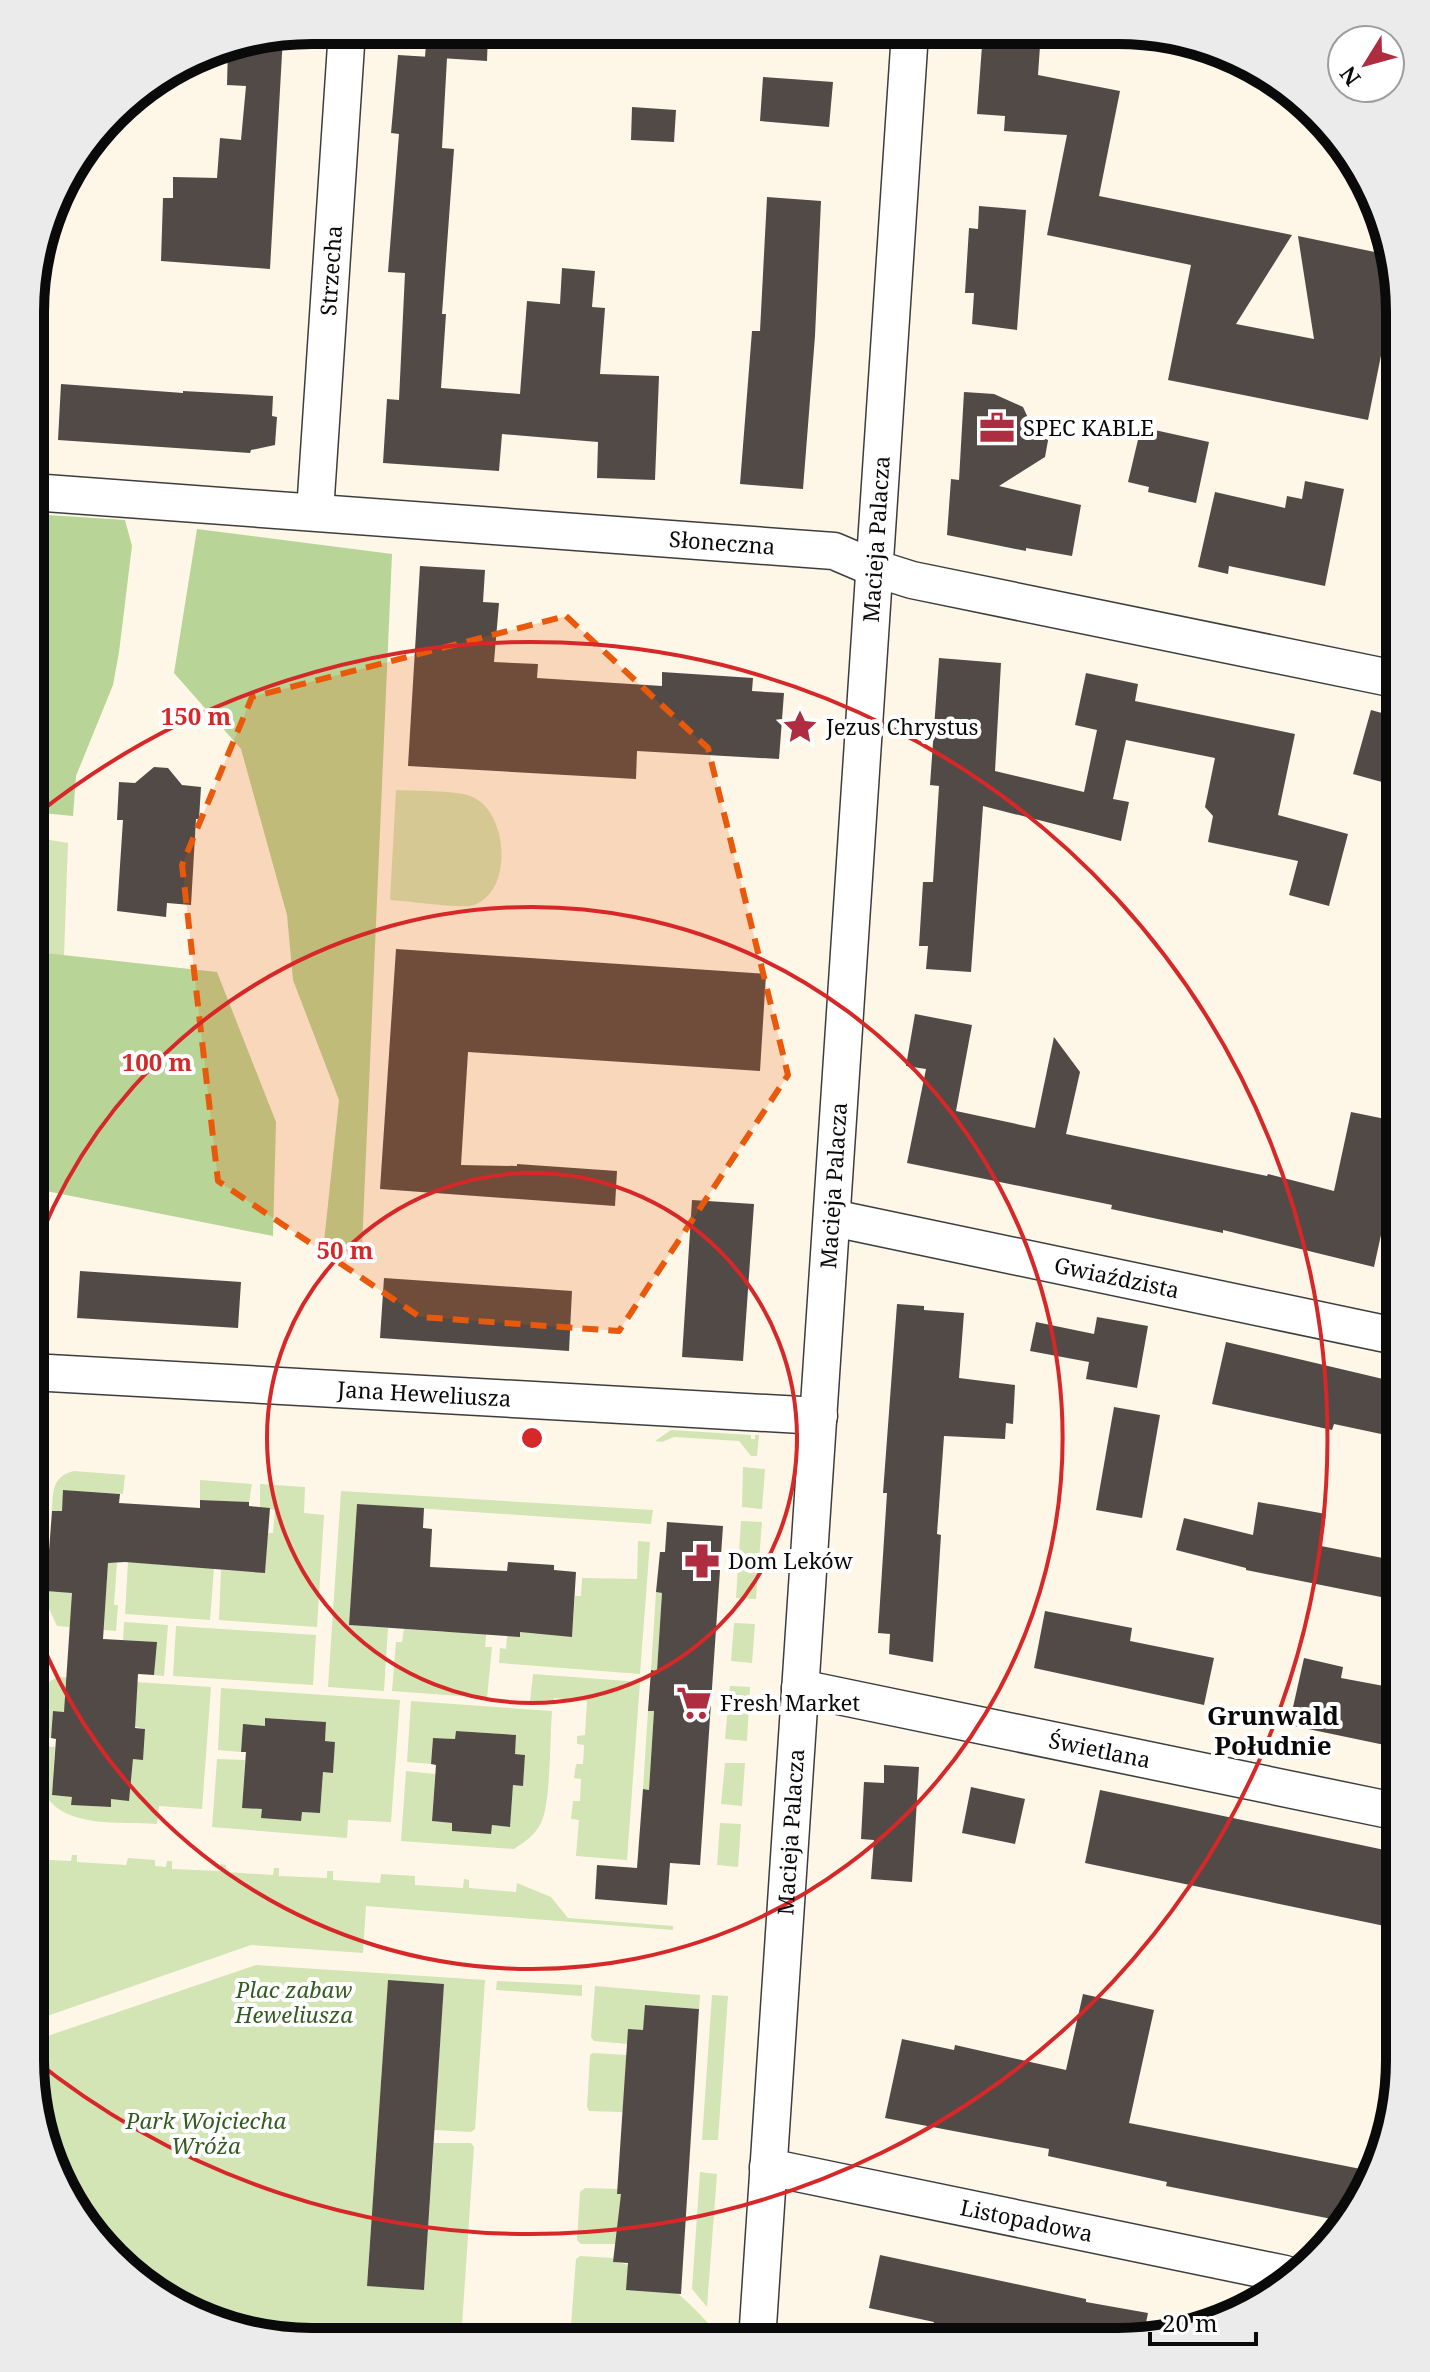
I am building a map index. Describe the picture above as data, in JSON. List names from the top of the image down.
{
  "streets": {
    "street": [
      "Strzecha",
      "Macieja Palacza",
      "Słoneczna",
      "Gwiaździsta",
      "Jana Heweliusza",
      "Świetlana",
      "Listopadowa"
    ]
  },
  "crossings": [
    ["Strzecha", "Słoneczna"],
    ["Macieja Palacza", "Słoneczna"],
    ["Macieja Palacza", "Gwiaździsta"],
    ["Macieja Palacza", "Jana Heweliusza"],
    ["Macieja Palacza", "Świetlana"],
    ["Macieja Palacza", "Listopadowa"]
  ],
  "districts": ["Grunwald Południe"],
  "parks": ["Plac zabaw Heweliusza", "Park Wojciecha Wróża"],
  "places": {
    "office": ["SPEC KABLE"],
    "place": ["Jezus Chrystus"],
    "pharmacy": ["Dom Leków"],
    "supermarket": ["Fresh Market"]
  },
  "scale_bar": "20 m",
  "north": "bottom left",
  "rings": ["150 m", "100 m", "50 m"]
}
